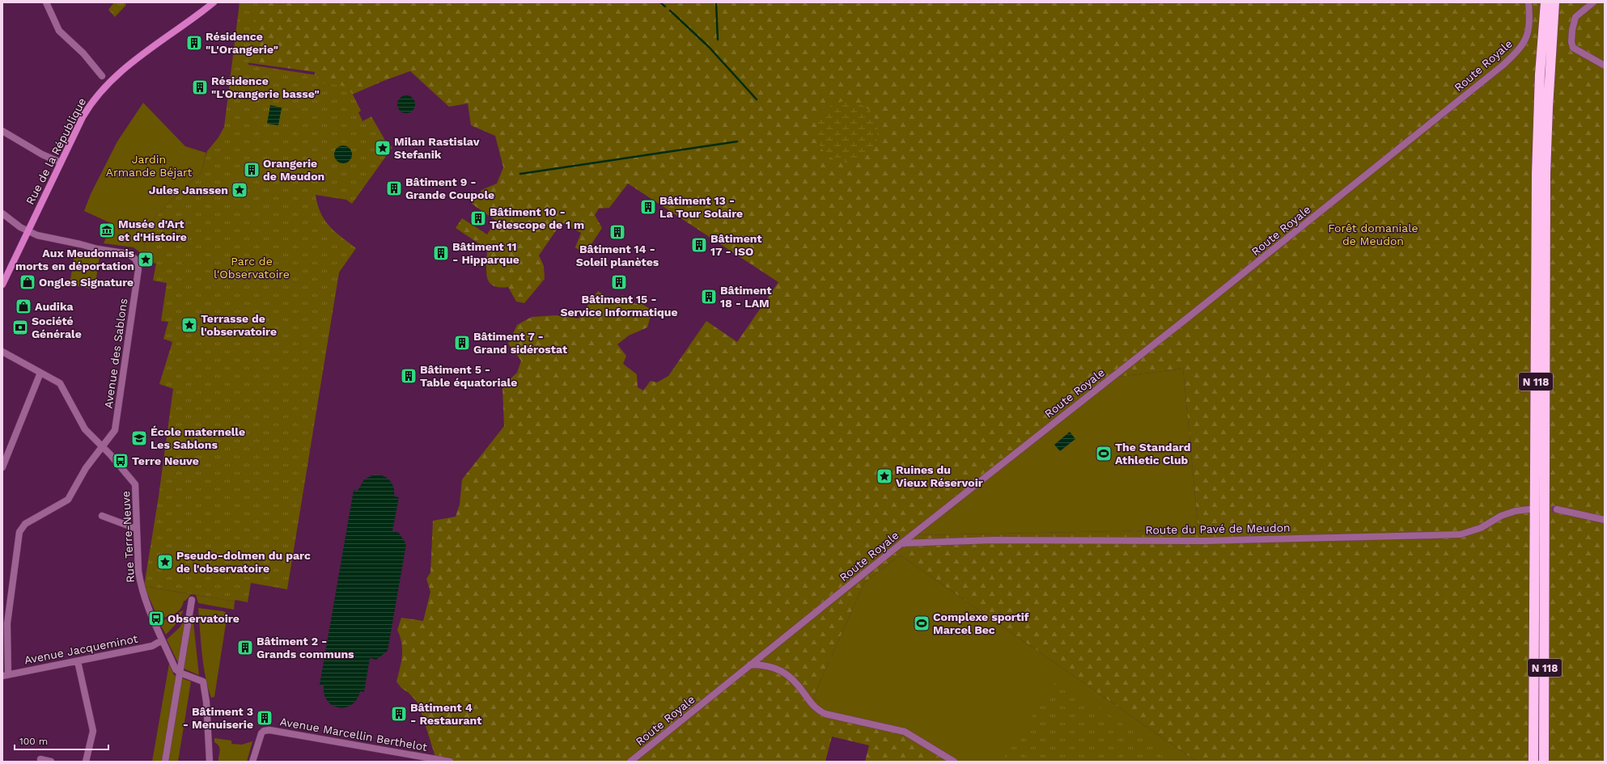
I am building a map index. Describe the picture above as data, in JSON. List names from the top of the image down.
{
  "streets": {
    "highway": ["N 118"],
    "main road": ["Rue de la République"],
    "street": [
      "Route Royale",
      "Avenue des Sablons",
      "Route du Pavé de Meudon",
      "Rue Terre-Neuve",
      "Avenue Jacqueminot",
      "Avenue Marcellin Berthelot"
    ]
  },
  "crossings": [
    ["Route Royale", "Route du Pavé de Meudon"],
    ["Rue de la République", "Avenue des Sablons"],
    ["Avenue des Sablons", "Rue Terre-Neuve"],
    ["Avenue des Sablons", "Avenue Jacqueminot"],
    ["Rue Terre-Neuve", "Avenue Jacqueminot"]
  ],
  "parks": ["Jardin Armande Béjart", "Forêt domaniale de Meudon", "Parc de l'Observatoire"],
  "places": {
    "building": [
      "Résidence \"L'Orangerie\"",
      "Résidence \"L'Orangerie basse\"",
      "Orangerie de Meudon",
      "Bâtiment 9 - Grande Coupole",
      "Bâtiment 13 - La Tour Solaire",
      "Bâtiment 10 - Télescope de 1 m",
      "Bâtiment 14 - Soleil planètes",
      "Bâtiment 17 - ISO",
      "Bâtiment 11 - Hipparque",
      "Bâtiment 15 - Service Informatique",
      "Bâtiment 18 - LAM",
      "Bâtiment 7 - Grand sidérostat",
      "Bâtiment 5 - Table équatoriale",
      "Bâtiment 2 - Grands communs",
      "Bâtiment 4 - Restaurant",
      "Bâtiment 3 - Menuiserie"
    ],
    "place": [
      "Milan Rastislav Stefanik",
      "Jules Janssen",
      "Aux Meudonnais morts en déportation",
      "Terrasse de l'observatoire",
      "Ruines du Vieux Réservoir",
      "Pseudo-dolmen du parc de l'observatoire"
    ],
    "museum": ["Musée d'Art et d'Histoire"],
    "shop": ["Ongles Signature", "Audika"],
    "bank": ["Société Générale"],
    "school or university": ["École maternelle Les Sablons"],
    "sports": ["The Standard Athletic Club", "Complexe sportif Marcel Bec"],
    "bus stop": ["Terre Neuve", "Observatoire"]
  },
  "scale_bar": "100 m"
}
